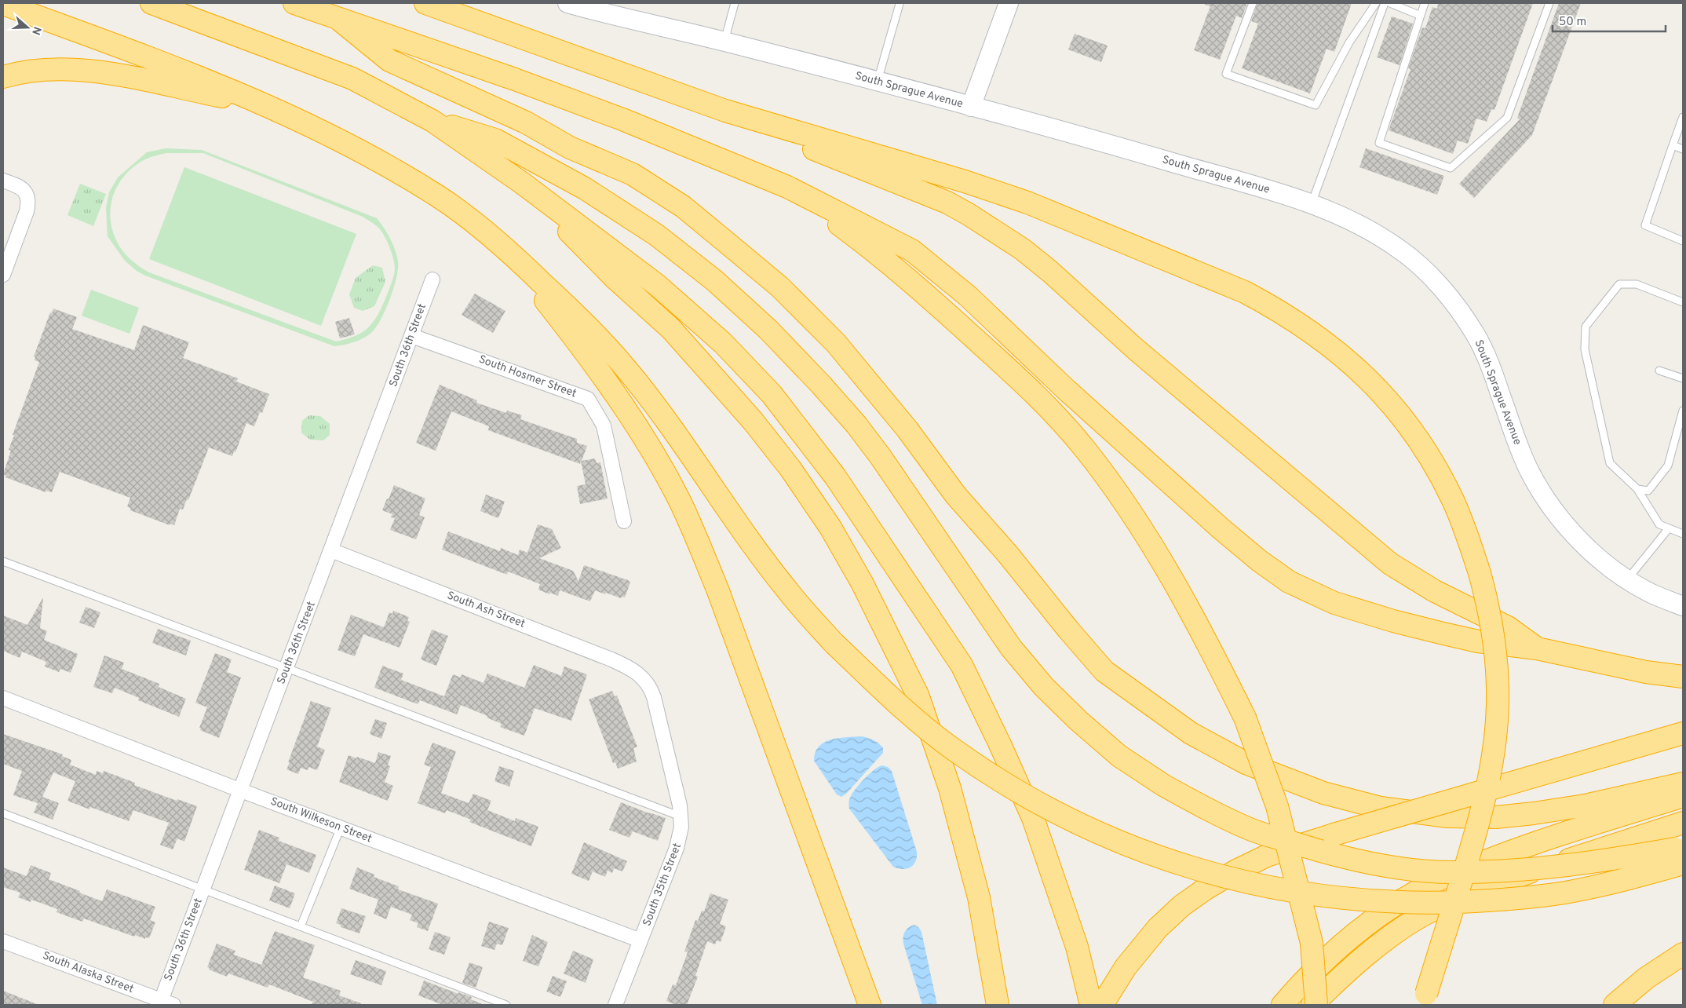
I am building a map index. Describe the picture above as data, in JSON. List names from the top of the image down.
{
  "streets": {
    "street": [
      "South Sprague Avenue",
      "South 36th Street",
      "South Hosmer Street",
      "South Ash Street",
      "South Wilkeson Street",
      "South 35th Street",
      "South Alaska Street"
    ]
  },
  "crossings": [
    ["South 36th Street", "South Hosmer Street"],
    ["South 36th Street", "South Ash Street"],
    ["South 36th Street", "South Wilkeson Street"],
    ["South 36th Street", "South Alaska Street"],
    ["South Ash Street", "South 35th Street"],
    ["South Wilkeson Street", "South 35th Street"]
  ],
  "scale_bar": "50 m",
  "north": "right"
}
